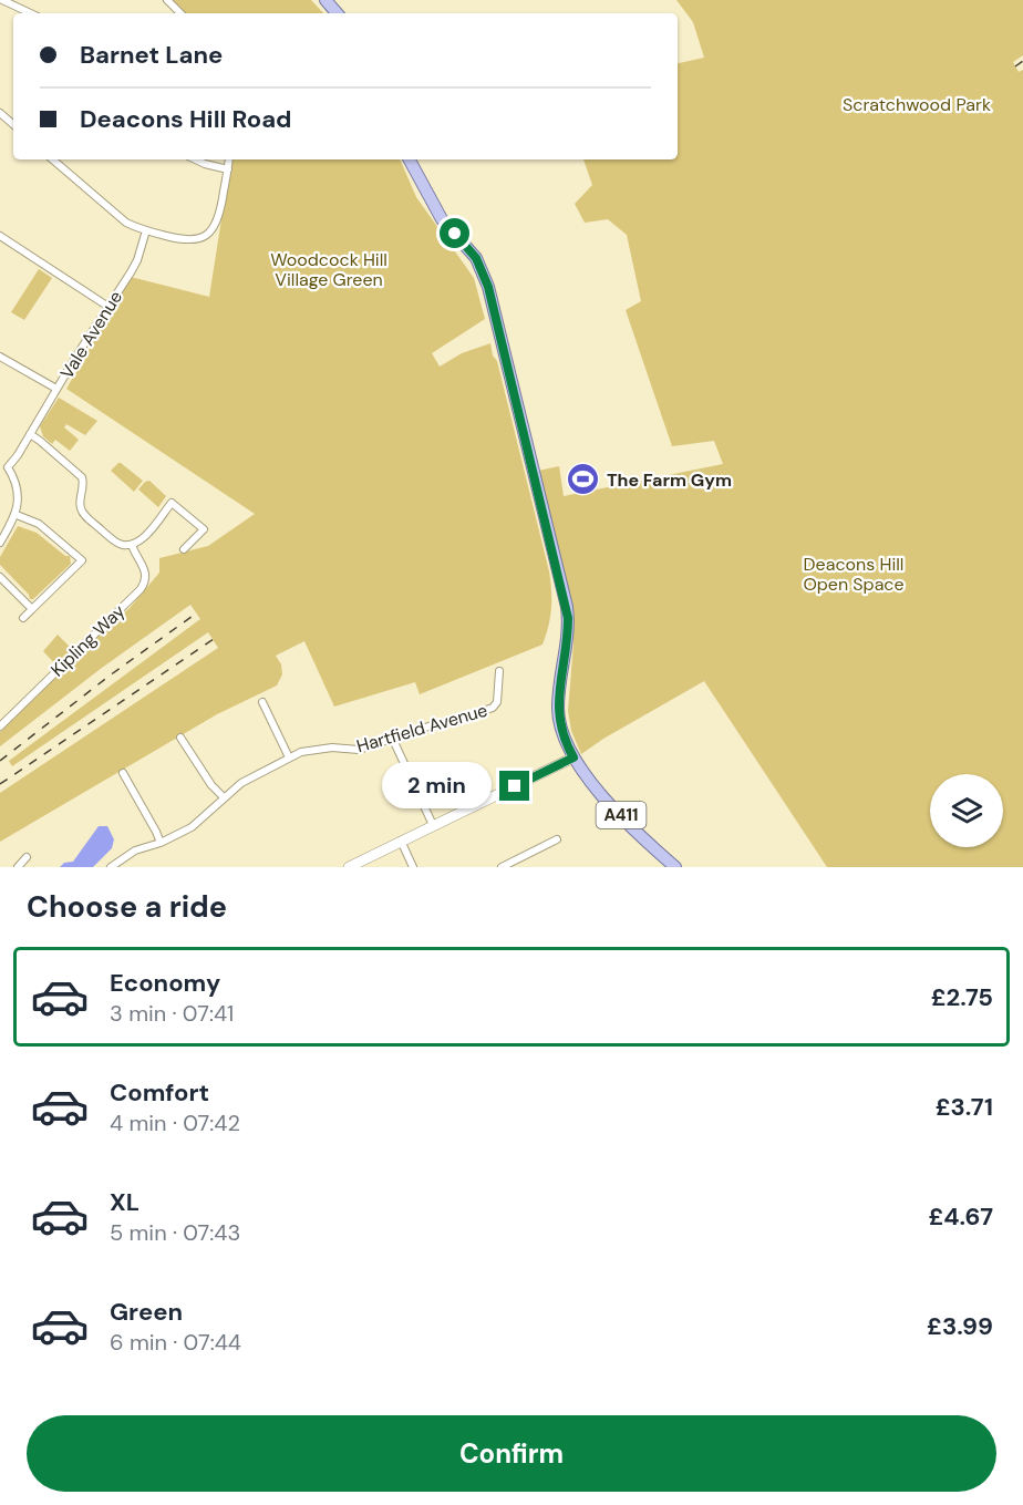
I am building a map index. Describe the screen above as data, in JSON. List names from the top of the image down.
{
  "streets": {
    "main road": ["A411"],
    "street": ["Vale Avenue", "Kipling Way", "Hartfield Avenue"]
  },
  "parks": ["Scratchwood Park", "Woodcock Hill Village Green", "Deacons Hill Open Space"],
  "places": {
    "sports": ["The Farm Gym"]
  },
  "page": {
    "banner": ["Barnet Lane", "Deacons Hill Road"],
    "bubble": "2 min",
    "heading": "Choose a ride",
    "list": [
      {
        "name": "Economy",
        "note": "3 min · 07:41",
        "value": "£2.75"
      },
      {
        "name": "Comfort",
        "note": "4 min · 07:42",
        "value": "£3.71"
      },
      {
        "name": "XL",
        "note": "5 min · 07:43",
        "value": "£4.67"
      },
      {
        "name": "Green",
        "note": "6 min · 07:44",
        "value": "£3.99"
      }
    ],
    "buttons": "Confirm"
  }
}
